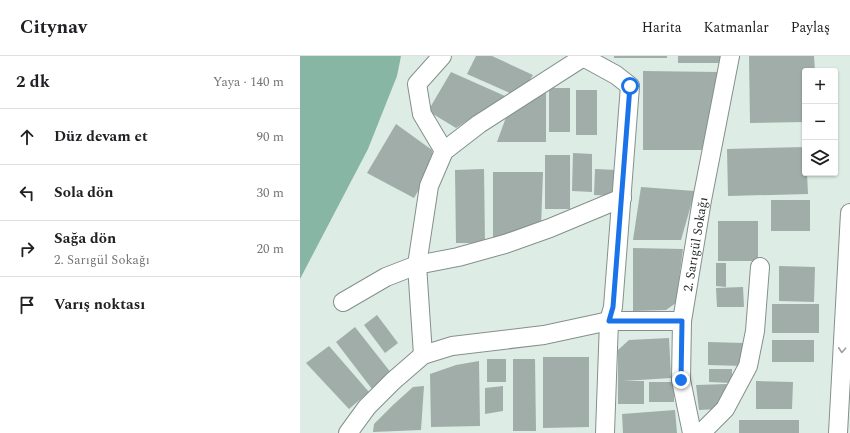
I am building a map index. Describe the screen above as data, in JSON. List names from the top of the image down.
{
  "streets": {
    "street": ["2. Sarıgül Sokağı"]
  },
  "page": {
    "header": "Citynav",
    "nav": ["Harita", "Katmanlar", "Paylaş"],
    "heading": ["2 dk", "Yaya · 140 m"],
    "map_buttons": ["+", "−"],
    "list": [
      ["Düz devam et", "90 m"],
      ["Sola dön", "30 m"],
      ["Sağa dön", "2. Sarıgül Sokağı", "20 m"],
      "Varış noktası"
    ]
  }
}
